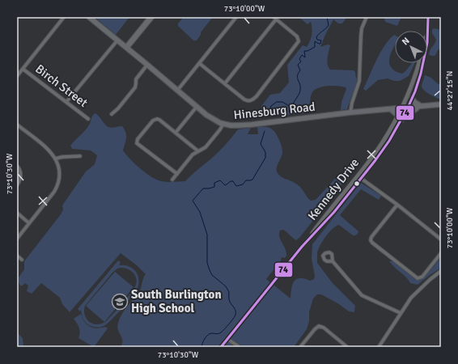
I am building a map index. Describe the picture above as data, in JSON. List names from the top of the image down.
{
  "streets": {
    "main road": ["Hinesburg Road", "Kennedy Drive"],
    "street": ["Birch Street"]
  },
  "crossings": [
    ["Hinesburg Road", "Kennedy Drive"]
  ],
  "places": {
    "school or university": ["South Burlington High School"]
  },
  "lines": ["transit line 74"],
  "north": "top left",
  "coordinates": ["73°10'00\"W", "44°27'15\"N", "73°10'30\"W"]
}
